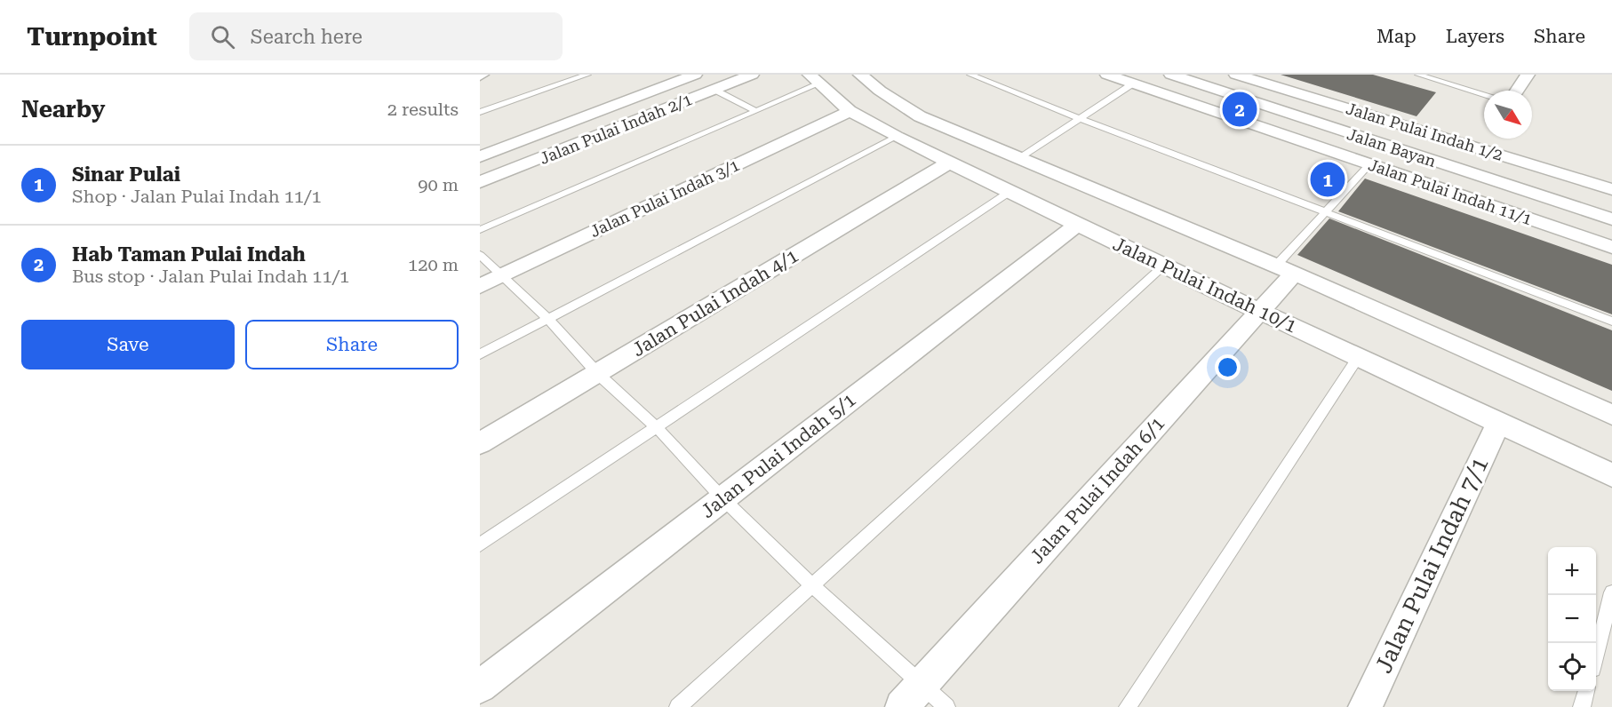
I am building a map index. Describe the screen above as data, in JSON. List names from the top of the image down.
{
  "streets": {
    "street": [
      "Jalan Pulai Indah 2/1",
      "Jalan Pulai Indah 1/2",
      "Jalan Bayan",
      "Jalan Pulai Indah 11/1",
      "Jalan Pulai Indah 3/1",
      "Jalan Pulai Indah 10/1",
      "Jalan Pulai Indah 4/1",
      "Jalan Pulai Indah 5/1",
      "Jalan Pulai Indah 6/1",
      "Jalan Pulai Indah 7/1"
    ]
  },
  "crossings": [
    ["Jalan Pulai Indah 3/1", "Jalan Pulai Indah 10/1"],
    ["Jalan Pulai Indah 10/1", "Jalan Pulai Indah 4/1"],
    ["Jalan Pulai Indah 10/1", "Jalan Pulai Indah 5/1"],
    ["Jalan Pulai Indah 10/1", "Jalan Pulai Indah 6/1"],
    ["Jalan Pulai Indah 10/1", "Jalan Pulai Indah 7/1"]
  ],
  "north": "bottom right",
  "page": {
    "header": "Turnpoint",
    "search": "Search here",
    "nav": ["Map", "Layers", "Share"],
    "heading": ["Nearby", "2 results"],
    "pins": ["2", "1"],
    "list": [
      {
        "mark": "1",
        "name": "Sinar Pulai",
        "note": "Shop · Jalan Pulai Indah 11/1",
        "value": "90 m"
      },
      {
        "mark": "2",
        "name": "Hab Taman Pulai Indah",
        "note": "Bus stop · Jalan Pulai Indah 11/1",
        "value": "120 m"
      }
    ],
    "buttons": ["Save", "Share"],
    "map_buttons": ["+", "−"]
  }
}
